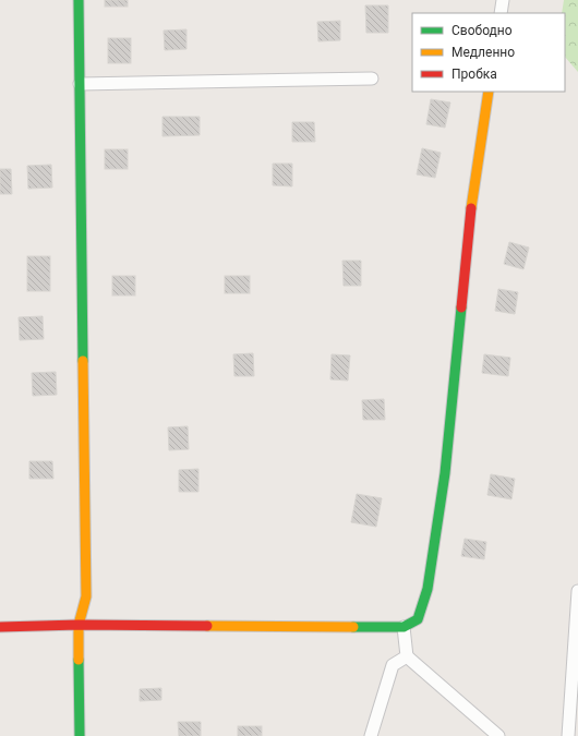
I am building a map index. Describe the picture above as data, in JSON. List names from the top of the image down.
{
  "legend": ["Свободно", "Медленно", "Пробка"]
}
